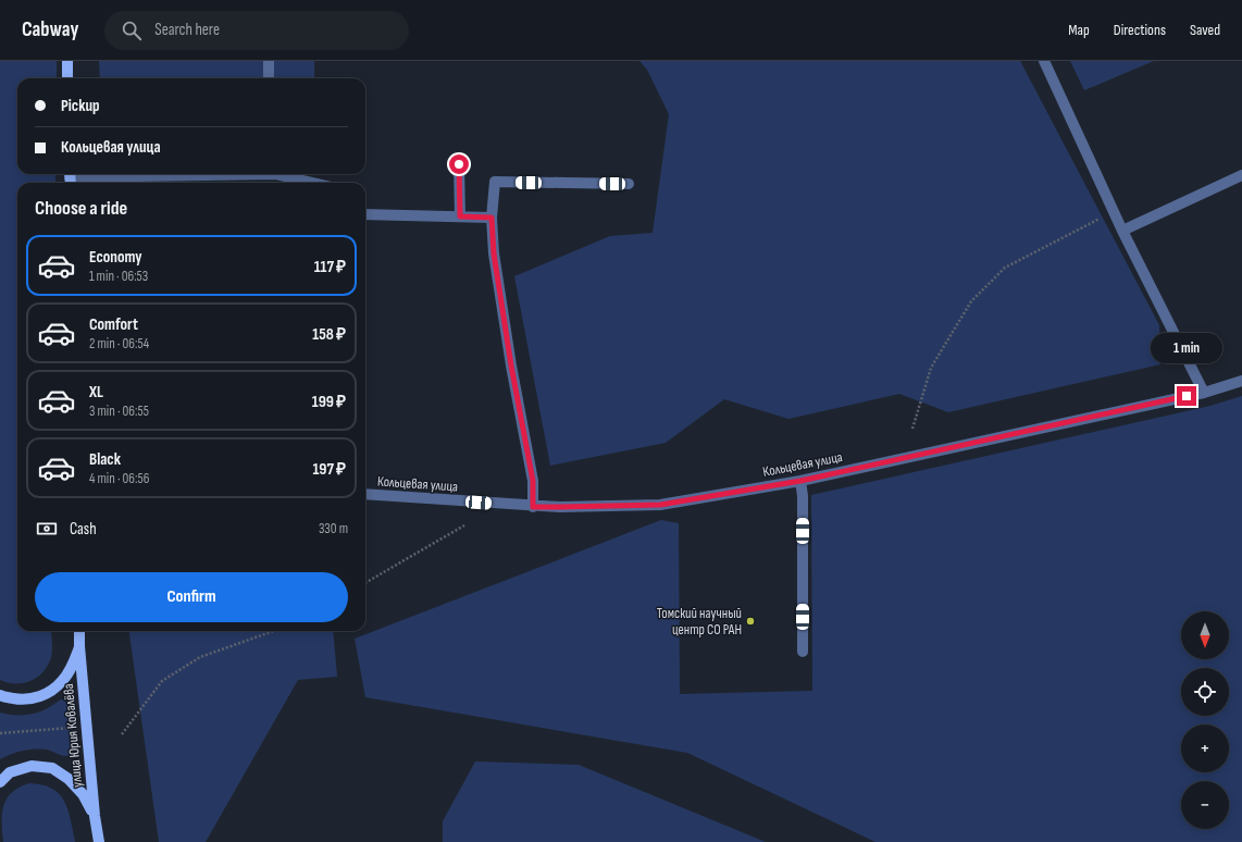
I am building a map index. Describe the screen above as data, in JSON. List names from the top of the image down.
{
  "streets": {
    "main road": ["улица Юрия Ковалёва"],
    "street": ["Кольцевая улица"]
  },
  "places": ["Томский научный центр СО РАН"],
  "north": "bottom",
  "page": {
    "header": "Cabway",
    "search": "Search here",
    "nav": ["Map", "Directions", "Saved"],
    "banner": ["Pickup", "Кольцевая улица"],
    "heading": "Choose a ride",
    "list": [
      {
        "name": "Economy",
        "note": "1 min · 06:53",
        "value": "117 ₽"
      },
      {
        "name": "Comfort",
        "note": "2 min · 06:54",
        "value": "158 ₽"
      },
      {
        "name": "XL",
        "note": "3 min · 06:55",
        "value": "199 ₽"
      },
      {
        "name": "Black",
        "note": "4 min · 06:56",
        "value": "197 ₽"
      }
    ],
    "bubble": "1 min",
    "pay": ["Cash", "330 m"],
    "buttons": "Confirm",
    "map_buttons": ["+", "−"]
  }
}
